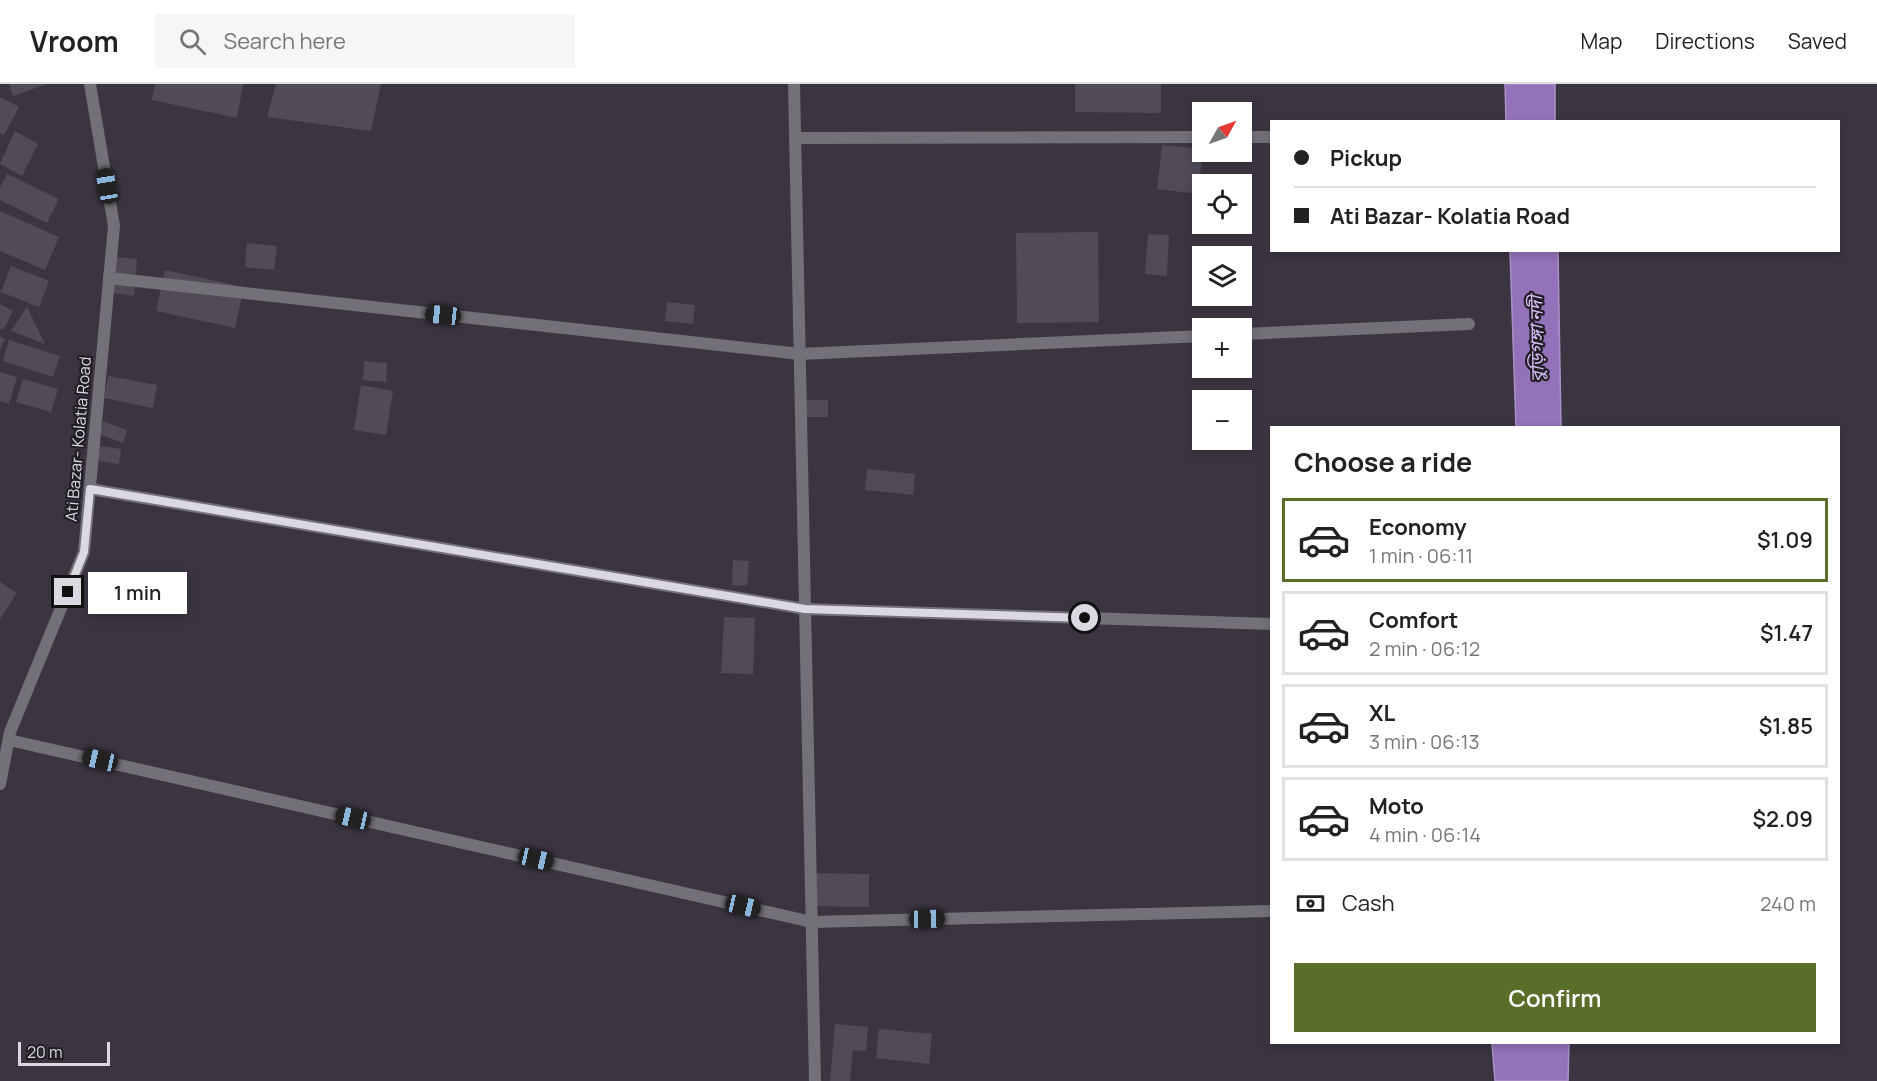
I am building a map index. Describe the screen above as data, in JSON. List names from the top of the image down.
{
  "streets": {
    "street": ["Ati Bazar- Kolatia Road"]
  },
  "water": ["বুড়িগঙ্গা নদী"],
  "scale_bar": "20 m",
  "north": "top right",
  "page": {
    "header": "Vroom",
    "search": "Search here",
    "nav": ["Map", "Directions", "Saved"],
    "map_buttons": ["+", "−"],
    "banner": ["Pickup", "Ati Bazar- Kolatia Road"],
    "heading": "Choose a ride",
    "list": [
      {
        "name": "Economy",
        "note": "1 min · 06:11",
        "value": "$1.09"
      },
      {
        "name": "Comfort",
        "note": "2 min · 06:12",
        "value": "$1.47"
      },
      {
        "name": "XL",
        "note": "3 min · 06:13",
        "value": "$1.85"
      },
      {
        "name": "Moto",
        "note": "4 min · 06:14",
        "value": "$2.09"
      }
    ],
    "bubble": "1 min",
    "pay": ["Cash", "240 m"],
    "buttons": "Confirm",
    "scale": "20 m"
  }
}
